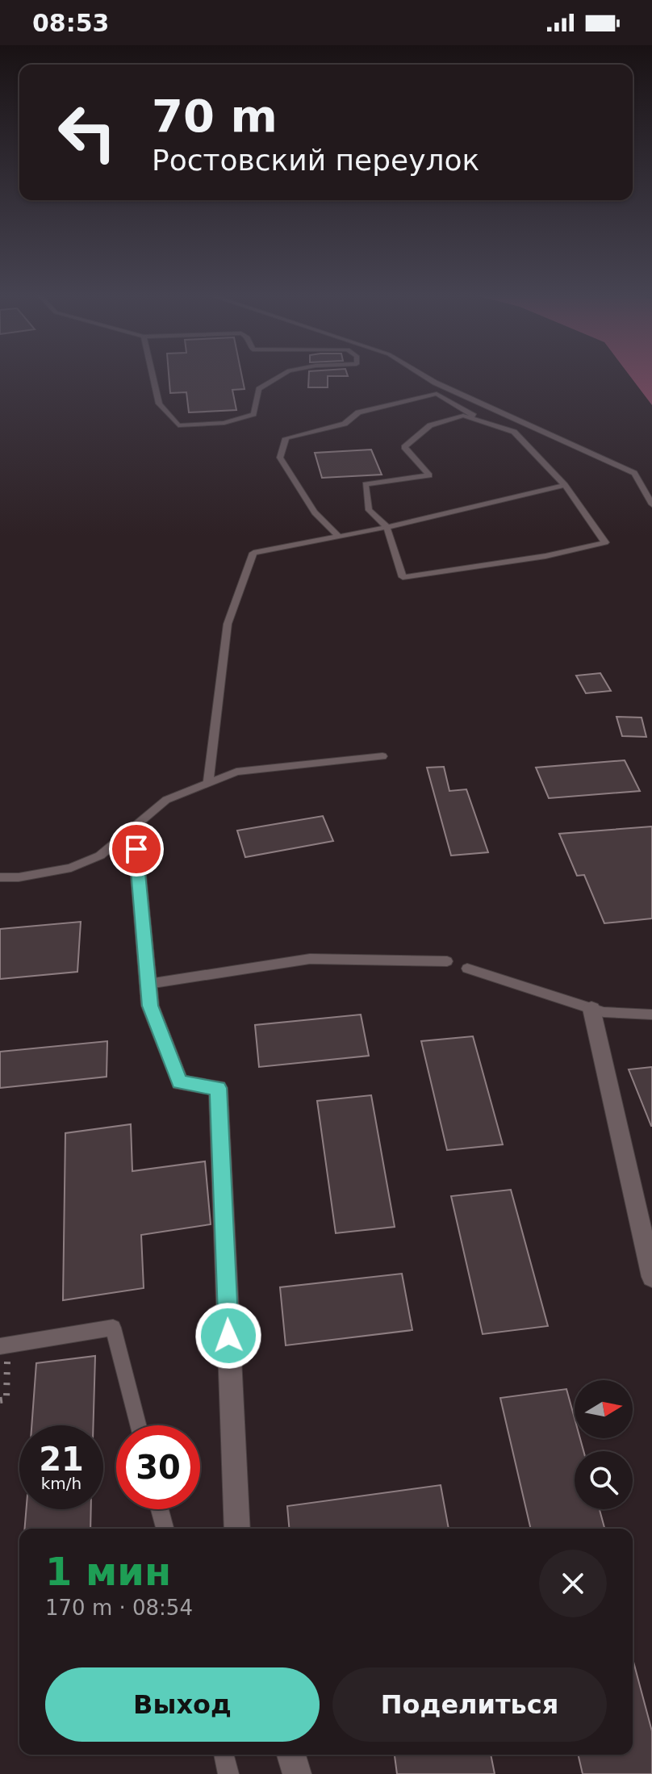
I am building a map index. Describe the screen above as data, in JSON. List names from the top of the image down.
{
  "north": "right",
  "page": {
    "status": "08:53",
    "turn": ["70 m", "Ростовский переулок"],
    "speed": "21 km/h",
    "limit": "30",
    "heading": ["1 мин", "170 m · 08:54"],
    "buttons": ["Выход", "Поделиться"]
  }
}
